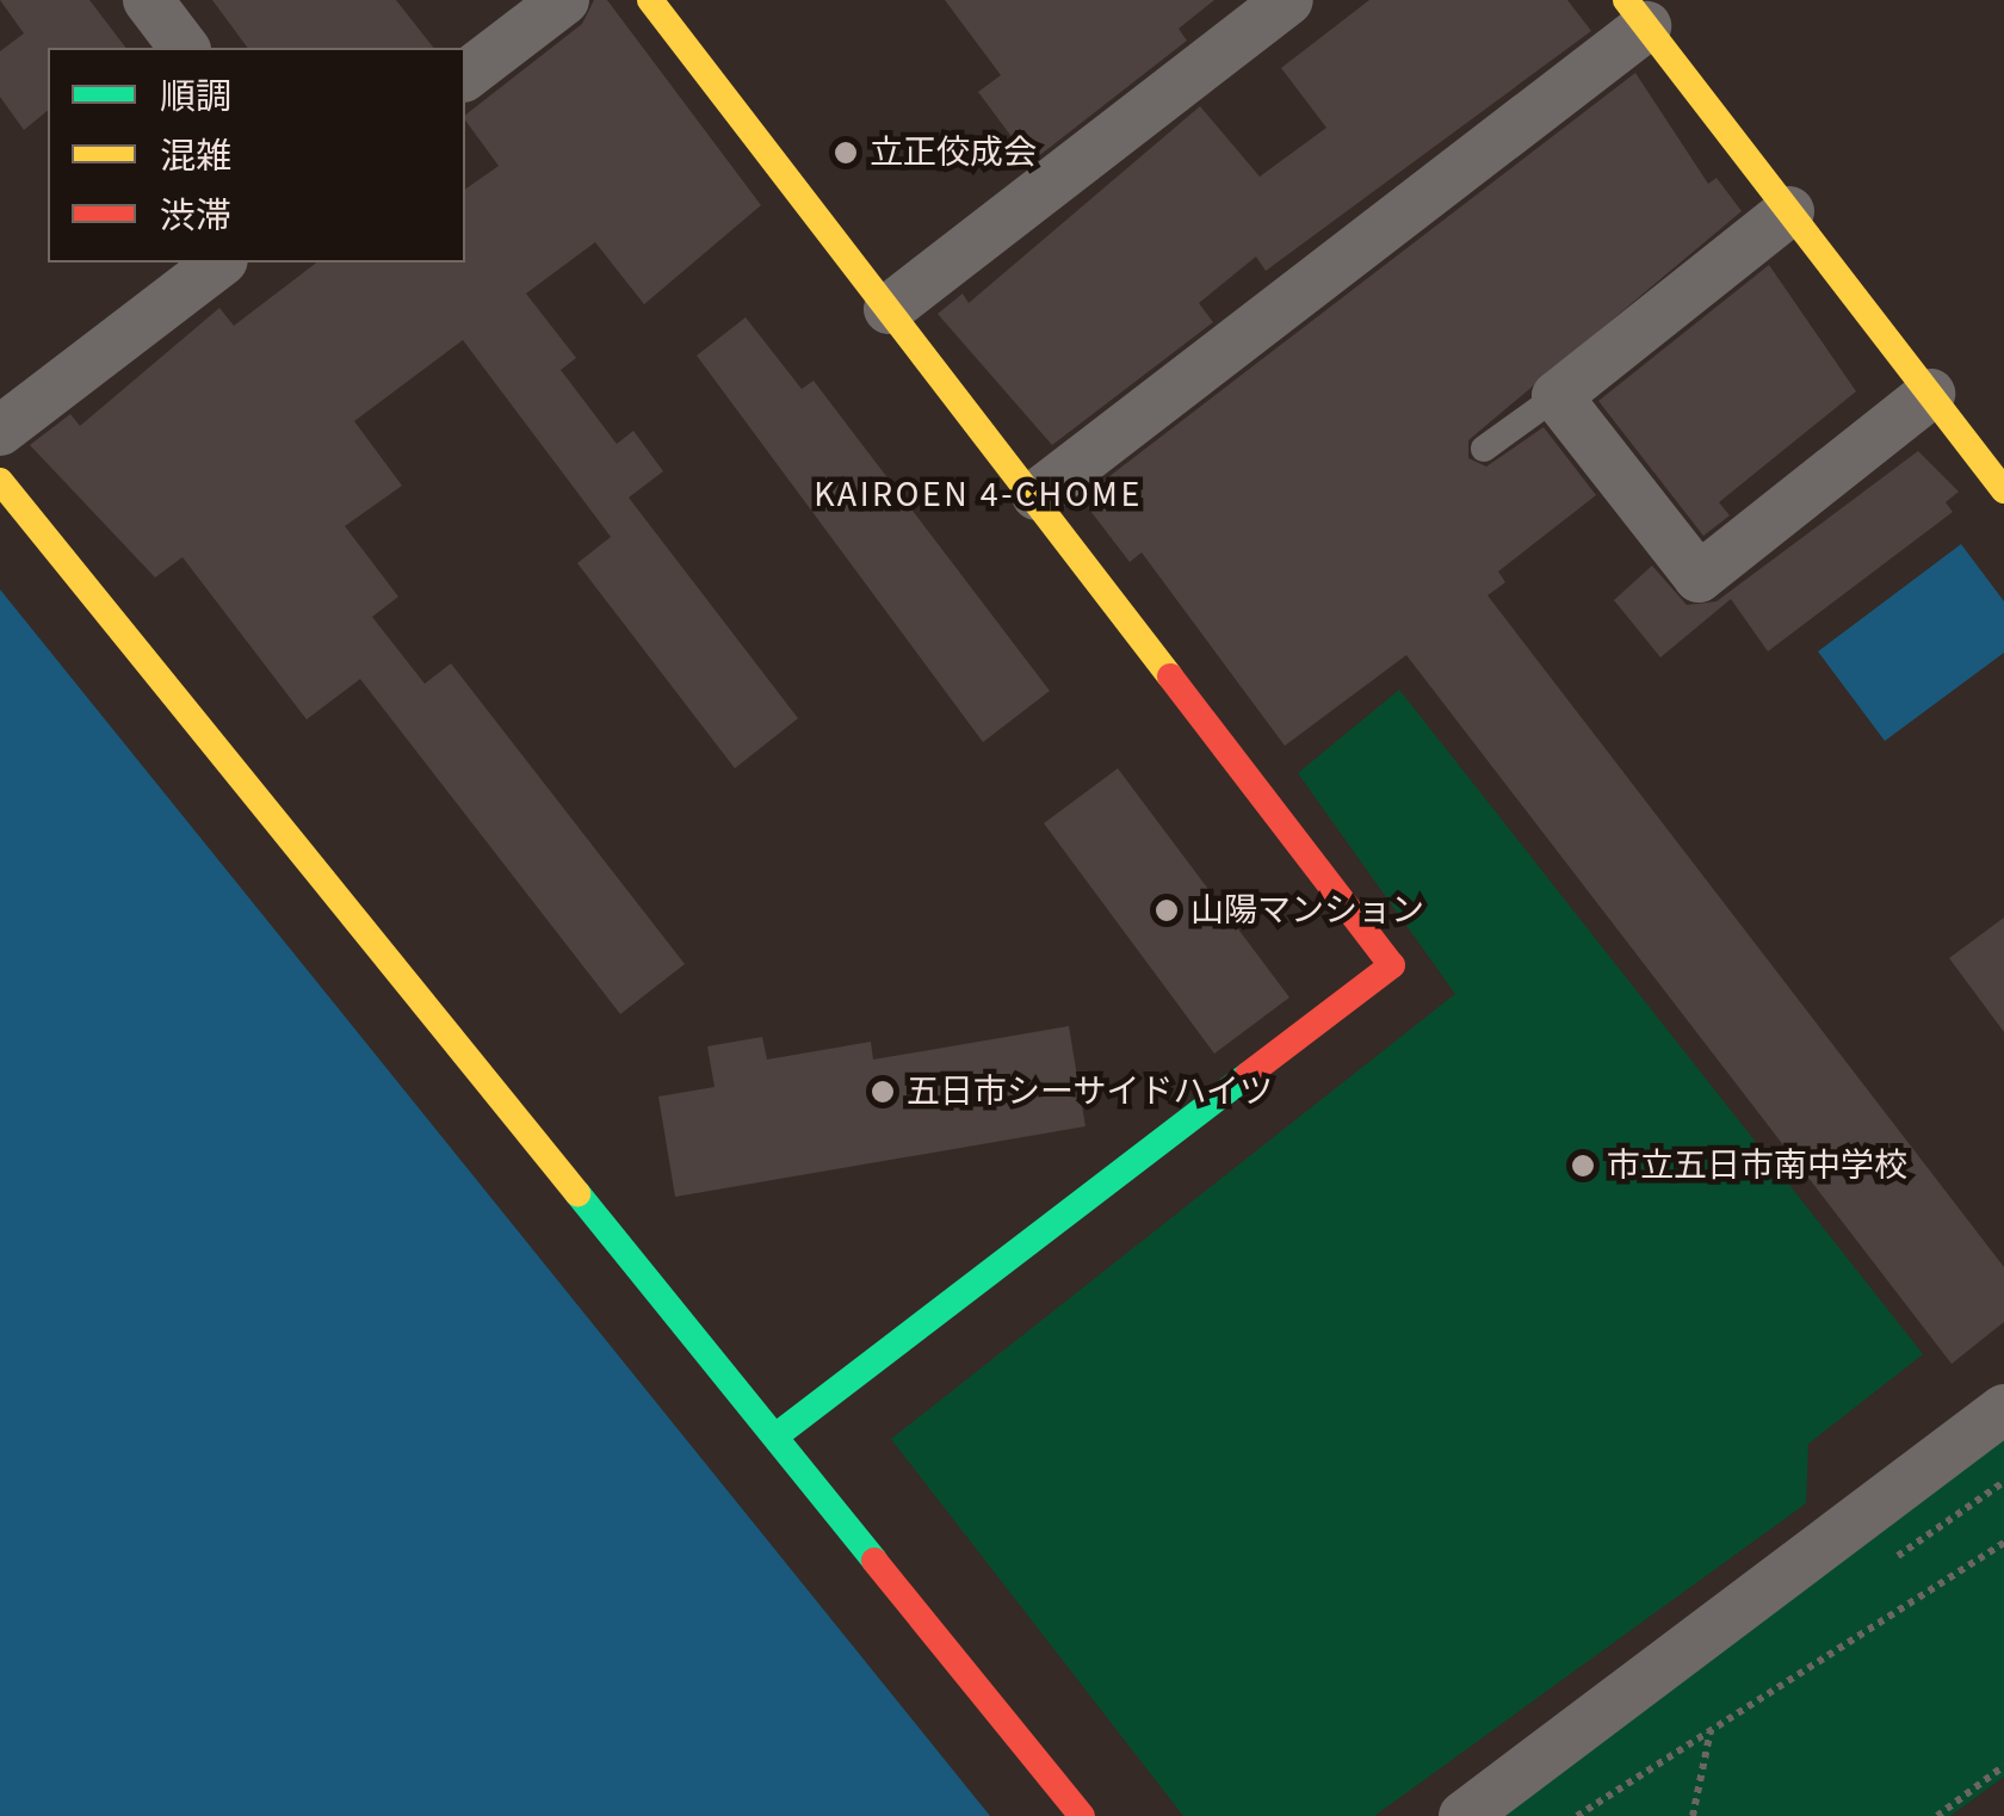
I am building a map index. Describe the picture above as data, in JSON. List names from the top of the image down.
{
  "districts": ["KAIROEN 4-CHOME"],
  "places": [
    "立正佼成会",
    "山陽マンション",
    "五日市シーサイドハイツ",
    "市立五日市南中学校"
  ],
  "legend": ["順調", "混雑", "渋滞"]
}
